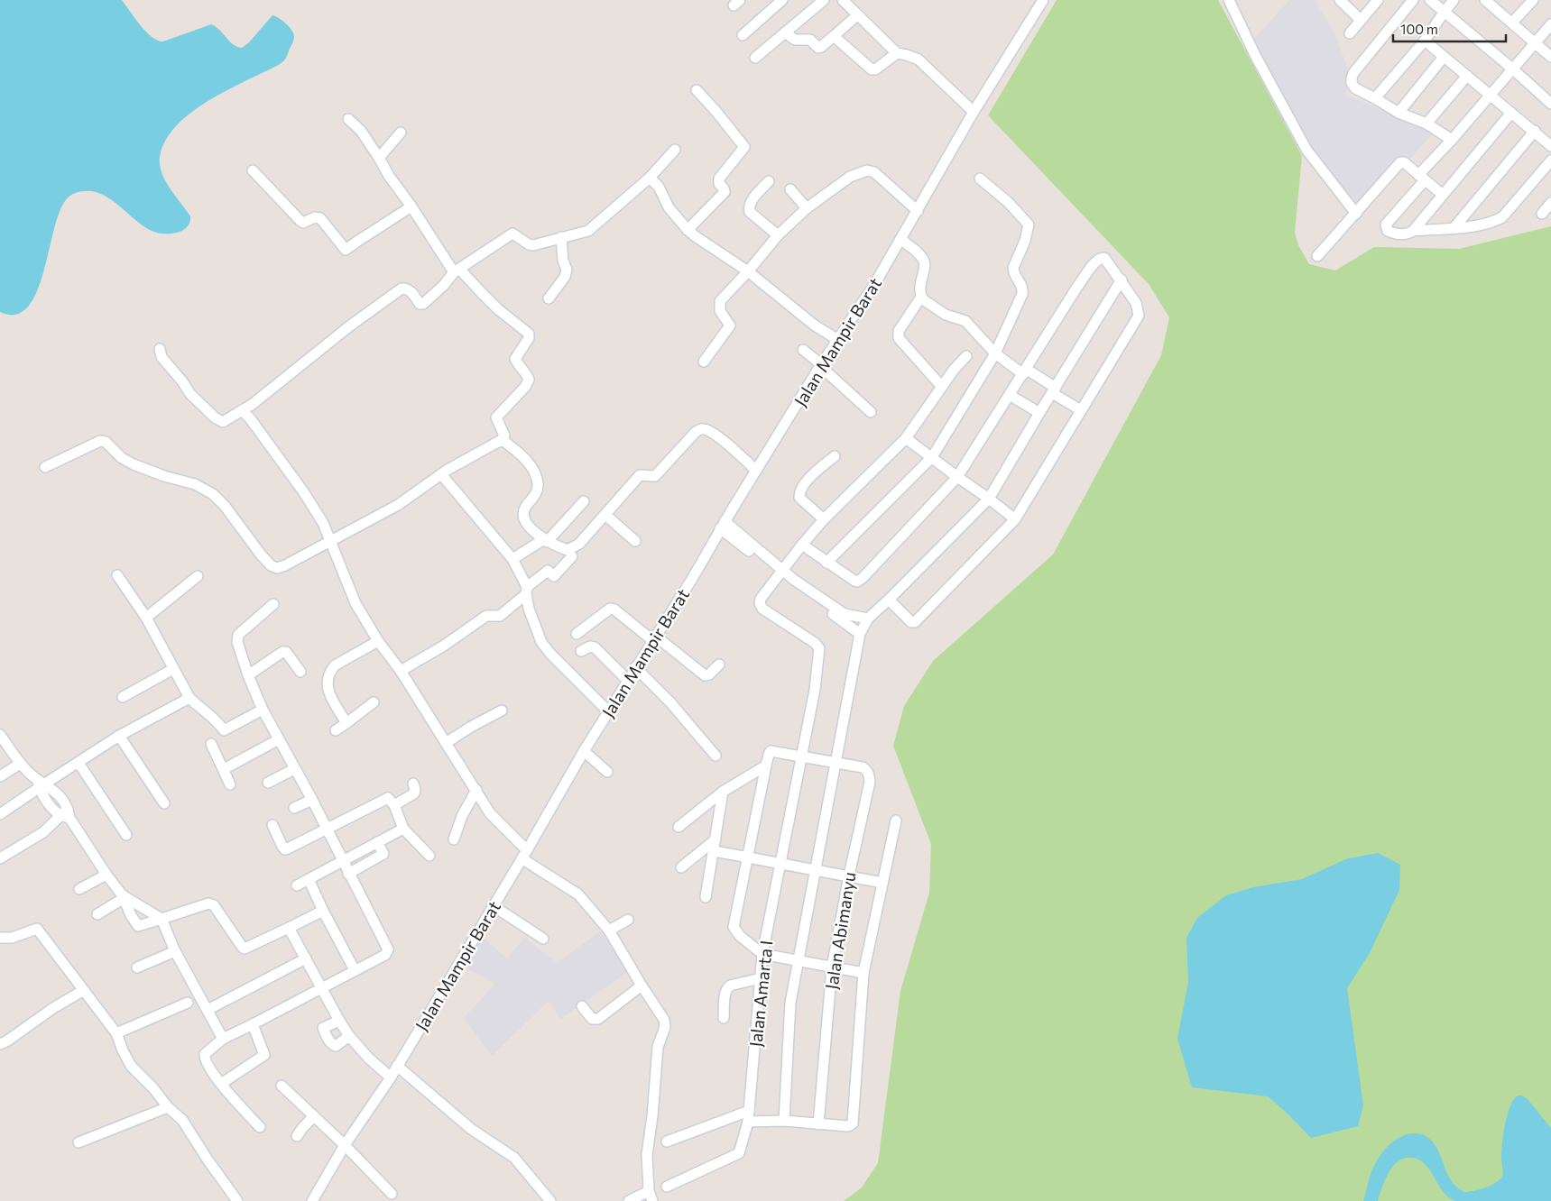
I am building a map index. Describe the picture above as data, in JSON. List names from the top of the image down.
{
  "streets": {
    "street": ["Jalan Mampir Barat", "Jalan Abimanyu", "Jalan Amarta I"]
  },
  "scale_bar": "100 m"
}
